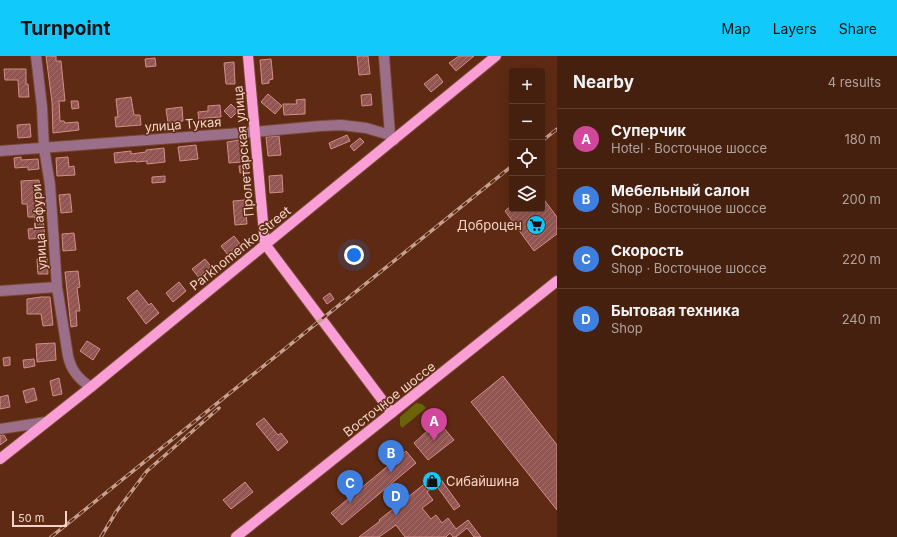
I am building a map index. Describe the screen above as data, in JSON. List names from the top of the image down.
{
  "streets": {
    "main road": ["Пролетарская улица", "Parkhomenko Street", "Восточное шоссе"],
    "street": ["улица Тукая", "улица Гафури"]
  },
  "crossings": [
    ["улица Тукая", "Пролетарская улица"],
    ["улица Тукая", "улица Гафури"],
    ["улица Тукая", "Parkhomenko Street"],
    ["Пролетарская улица", "Parkhomenko Street"],
    ["улица Гафури", "Parkhomenko Street"]
  ],
  "places": {
    "supermarket": ["Доброцен"],
    "shop": ["Сибайшина"]
  },
  "scale_bar": "50 m",
  "page": {
    "header": "Turnpoint",
    "nav": ["Map", "Layers", "Share"],
    "heading": ["Nearby", "4 results"],
    "map_buttons": ["+", "−"],
    "list": [
      {
        "mark": "A",
        "name": "Суперчик",
        "note": "Hotel · Восточное шоссе",
        "value": "180 m"
      },
      {
        "mark": "B",
        "name": "Мебельный салон",
        "note": "Shop · Восточное шоссе",
        "value": "200 m"
      },
      {
        "mark": "C",
        "name": "Скорость",
        "note": "Shop · Восточное шоссе",
        "value": "220 m"
      },
      {
        "mark": "D",
        "name": "Бытовая техника",
        "note": "Shop",
        "value": "240 m"
      }
    ],
    "pins": [
      "A",
      "B",
      "C",
      "D"
    ],
    "scale": "50 m"
  }
}
